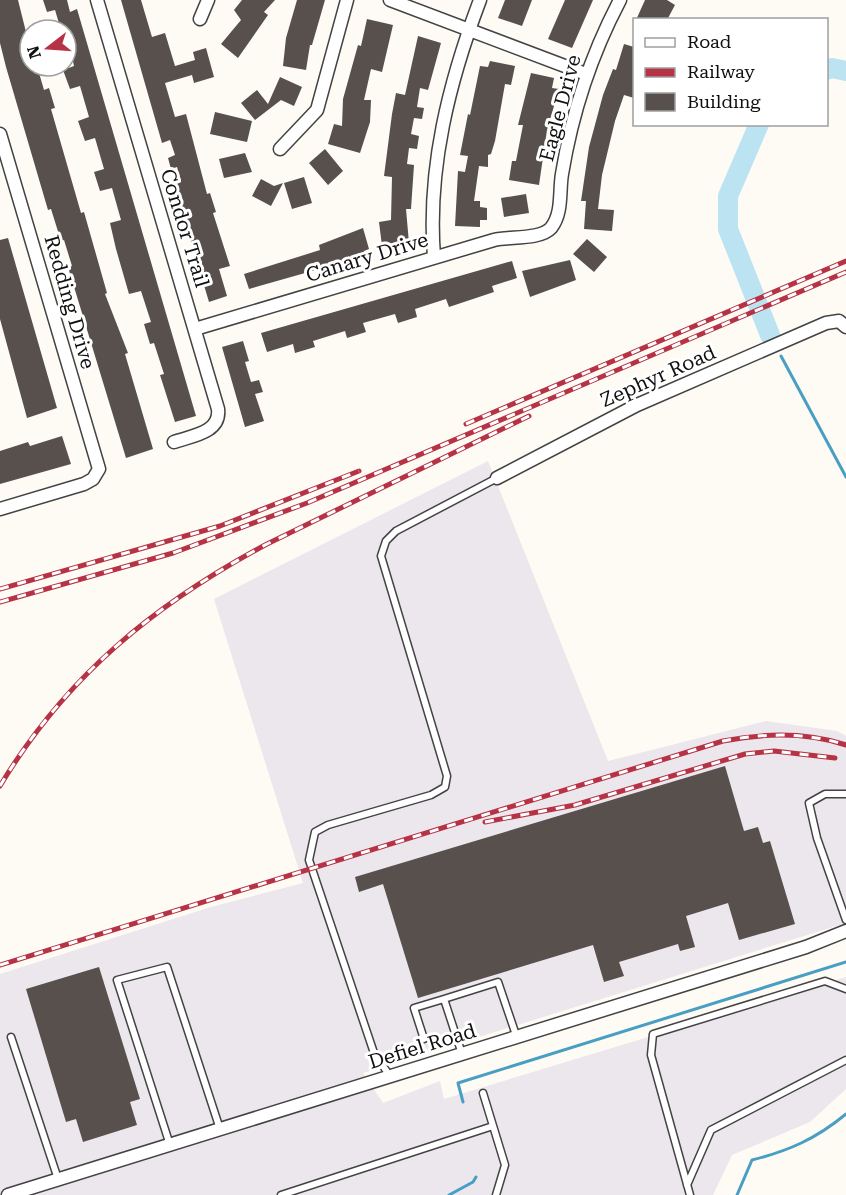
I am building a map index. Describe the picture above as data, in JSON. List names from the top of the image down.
{
  "streets": {
    "street": [
      "Eagle Drive",
      "Condor Trail",
      "Canary Drive",
      "Redding Drive",
      "Zephyr Road",
      "Defiel Road"
    ]
  },
  "crossings": [
    ["Eagle Drive", "Canary Drive"],
    ["Condor Trail", "Canary Drive"]
  ],
  "legend": ["Road", "Railway", "Building"],
  "north": "left"
}
